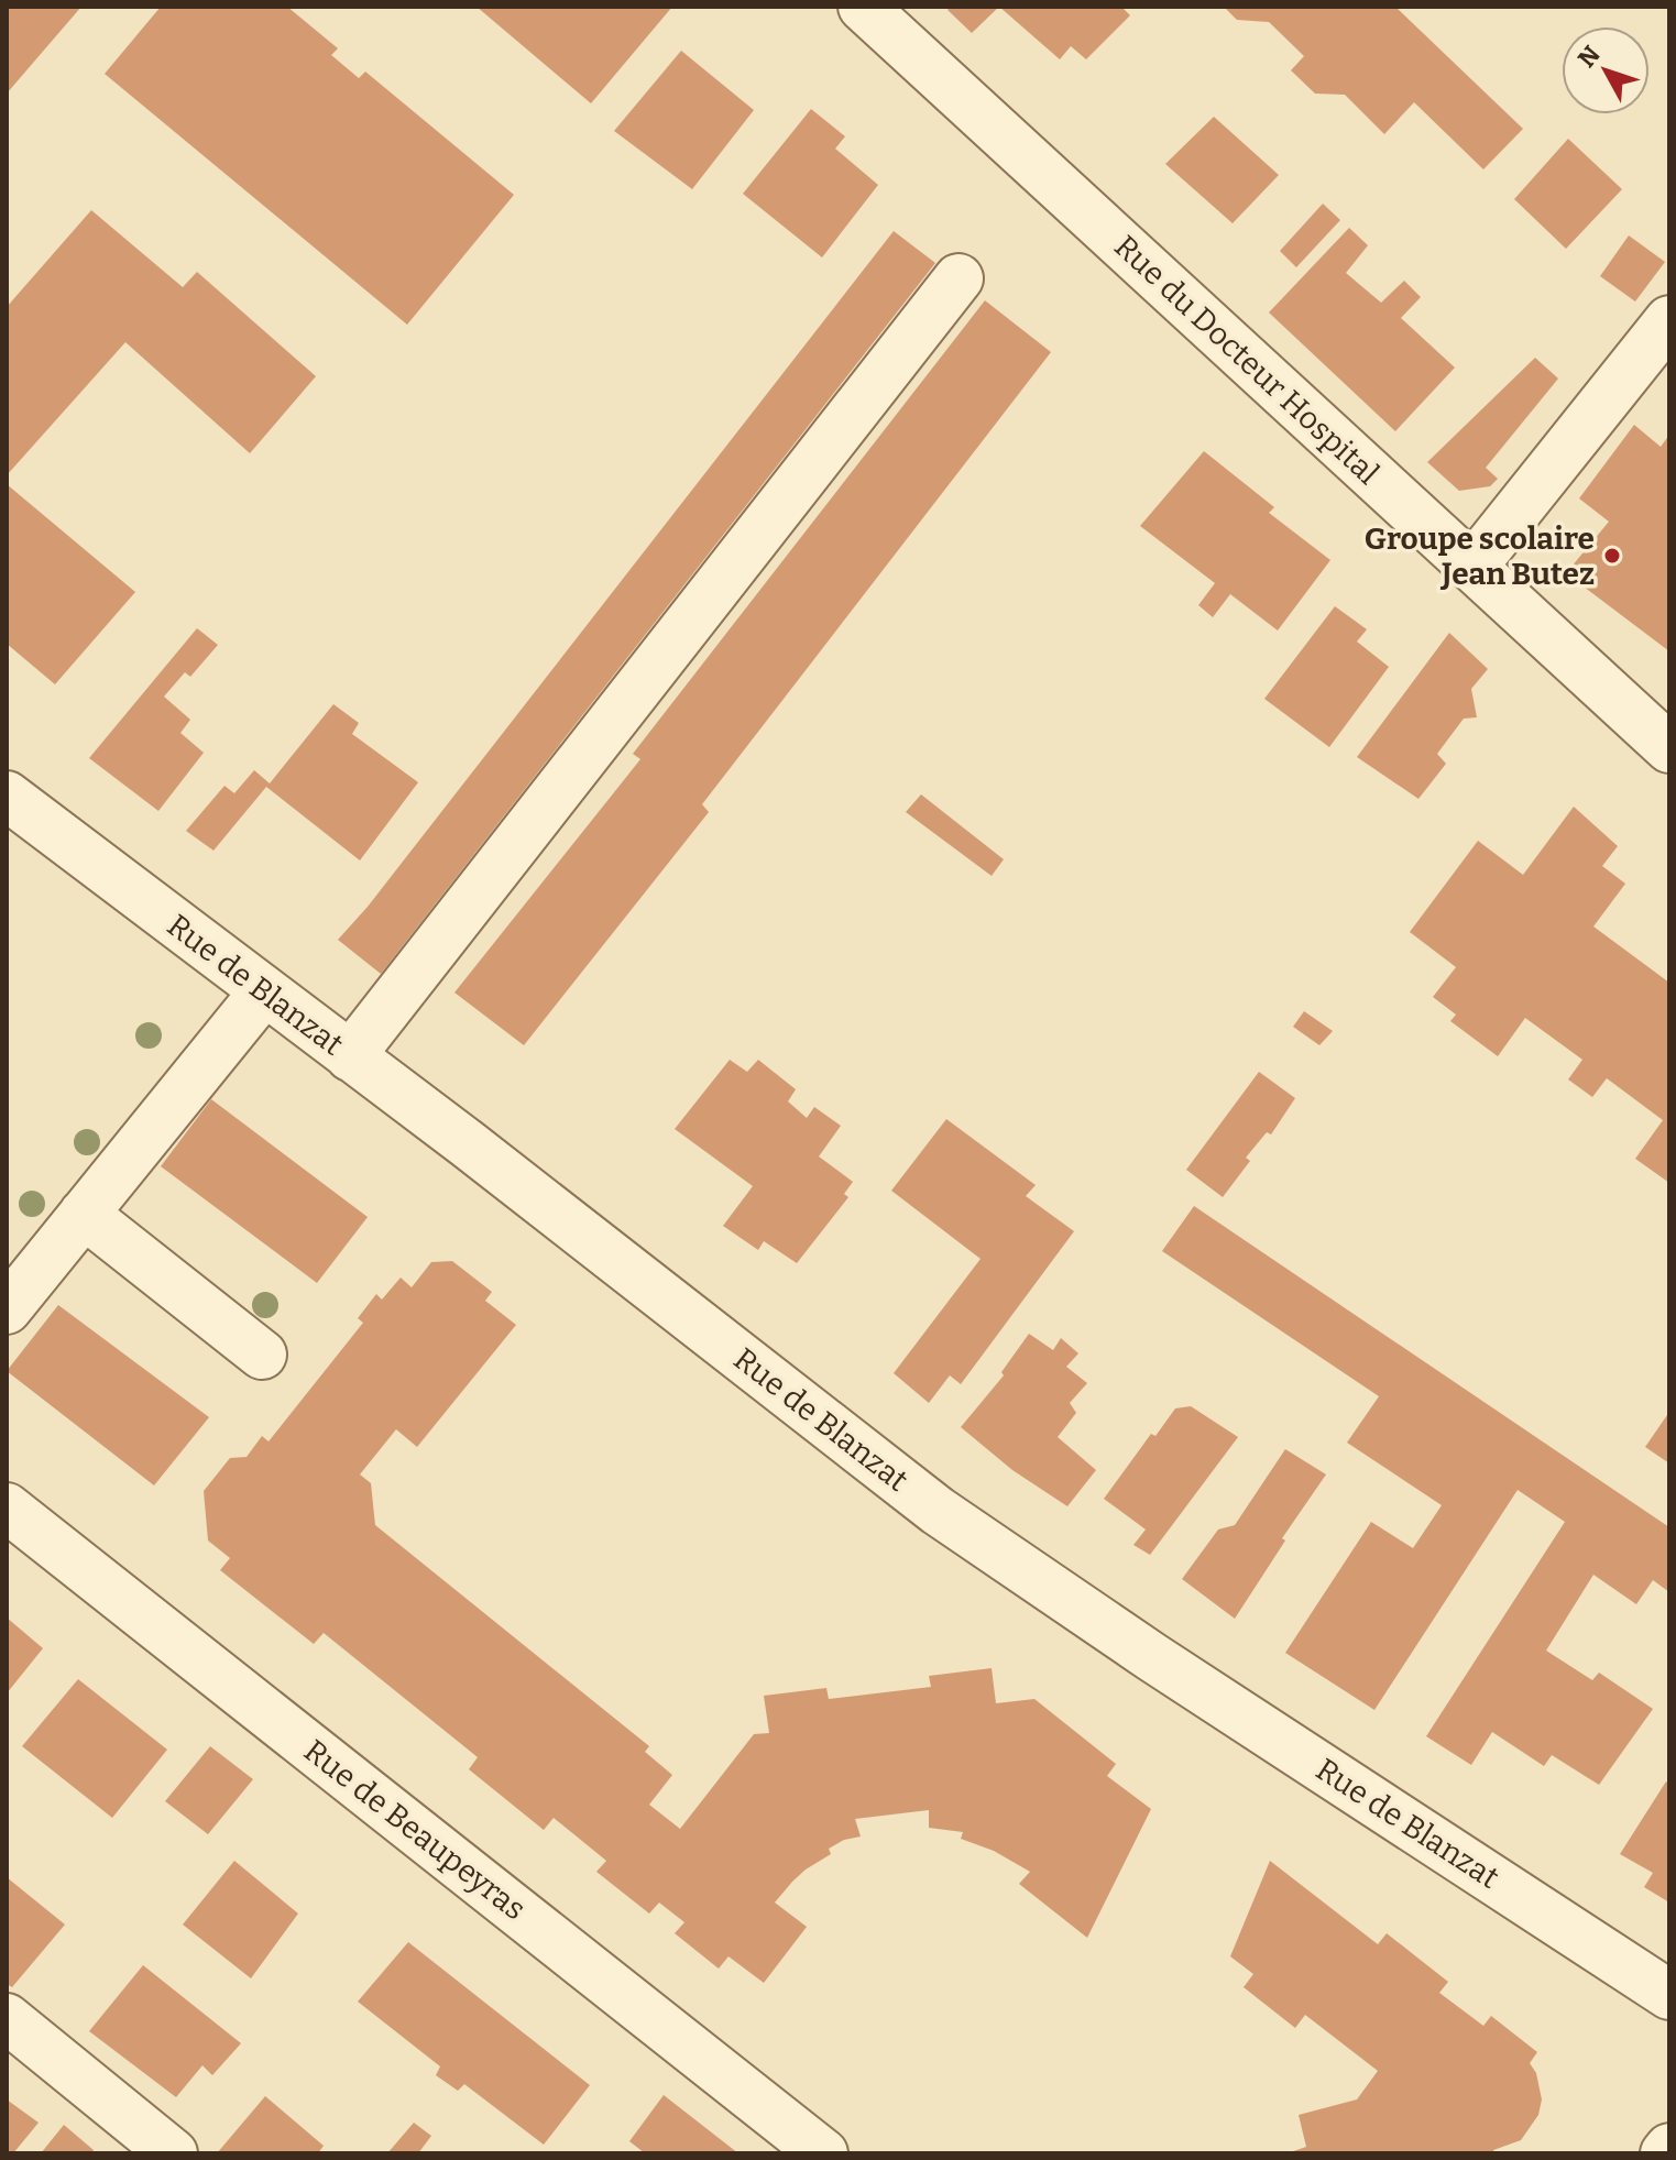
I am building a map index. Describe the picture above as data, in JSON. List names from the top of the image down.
{
  "streets": {
    "street": ["Rue du Docteur Hospital", "Rue de Blanzat", "Rue de Beaupeyras"]
  },
  "places": ["Groupe scolaire Jean Butez"],
  "north": "top left"
}
